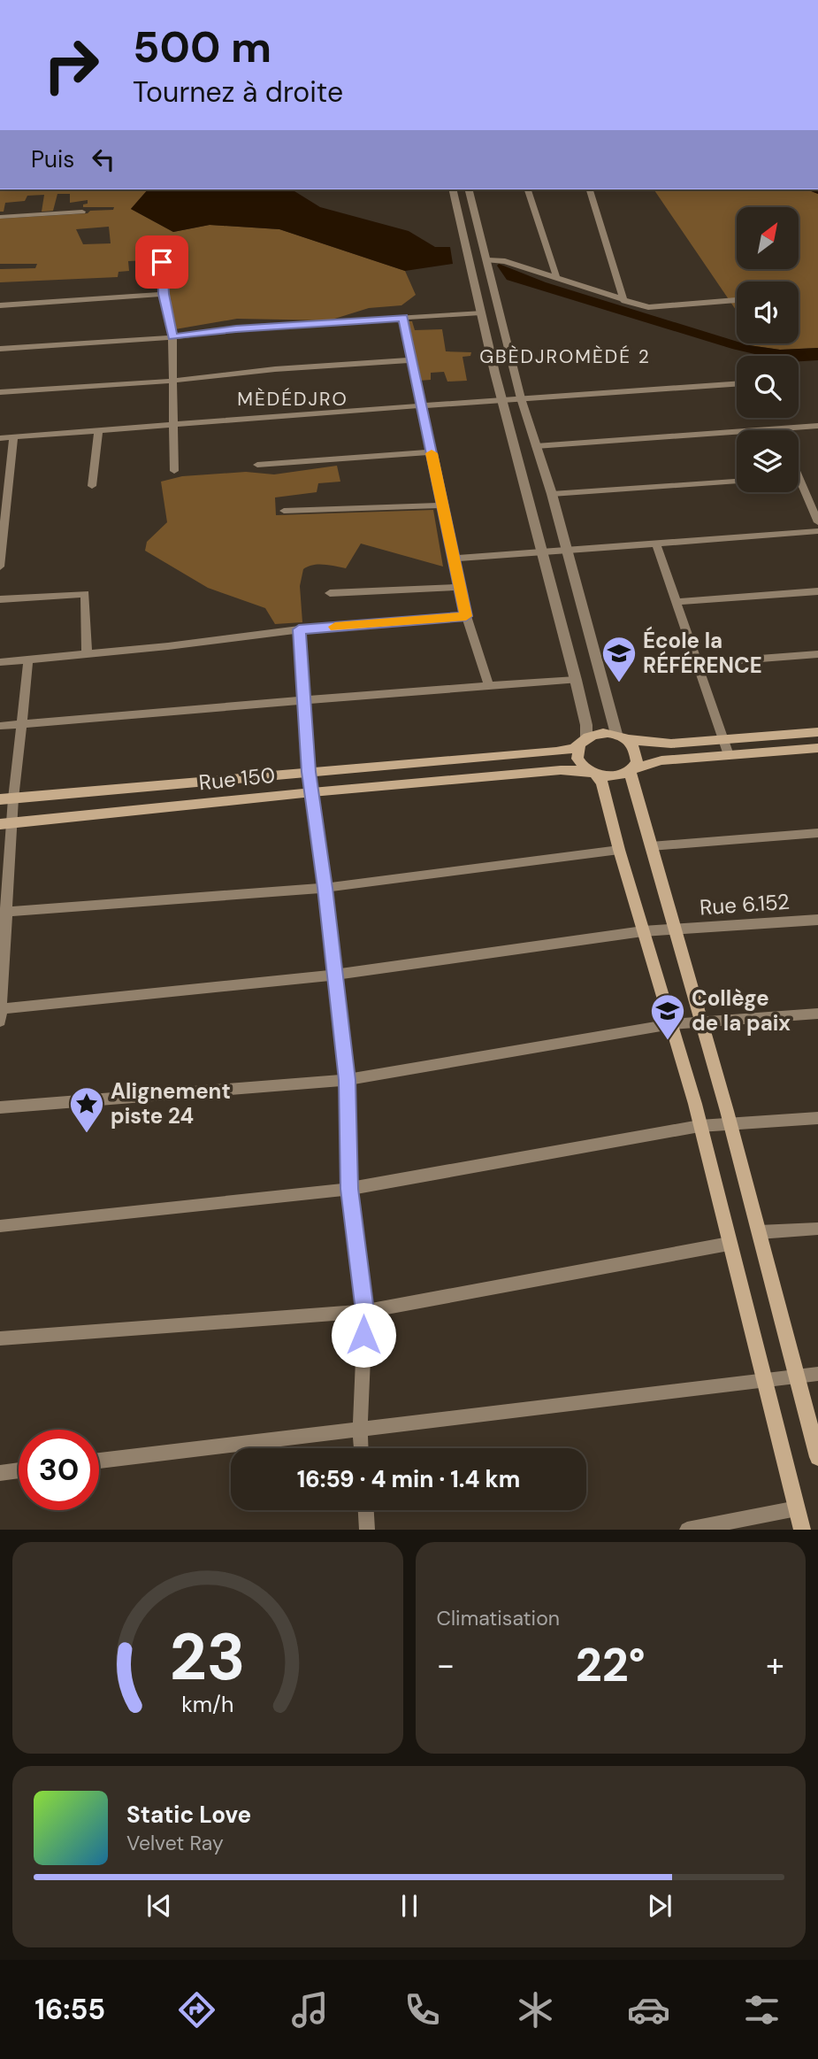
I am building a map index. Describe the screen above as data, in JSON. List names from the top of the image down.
{
  "streets": {
    "main road": ["Rue 150"],
    "street": ["Rue 6.152"]
  },
  "districts": ["GBÈDJROMÈDÉ 2", "MÈDÉDJRO"],
  "places": {
    "school or university": ["École la RÉFÉRENCE", "Collège de la paix"],
    "place": ["Alignement piste 24"]
  },
  "north": "top right",
  "page": {
    "turn": ["500 m", "Tournez à droite"],
    "then": "Puis",
    "limit": "30",
    "trip": "16:59 · 4 min · 1.4 km",
    "tile": "Climatisation",
    "heat": ["−", "22°", "+"],
    "song": ["Static Love", "Velvet Ray"],
    "tabs": "16:55",
    "gauge": ["23", "km/h"]
  }
}
